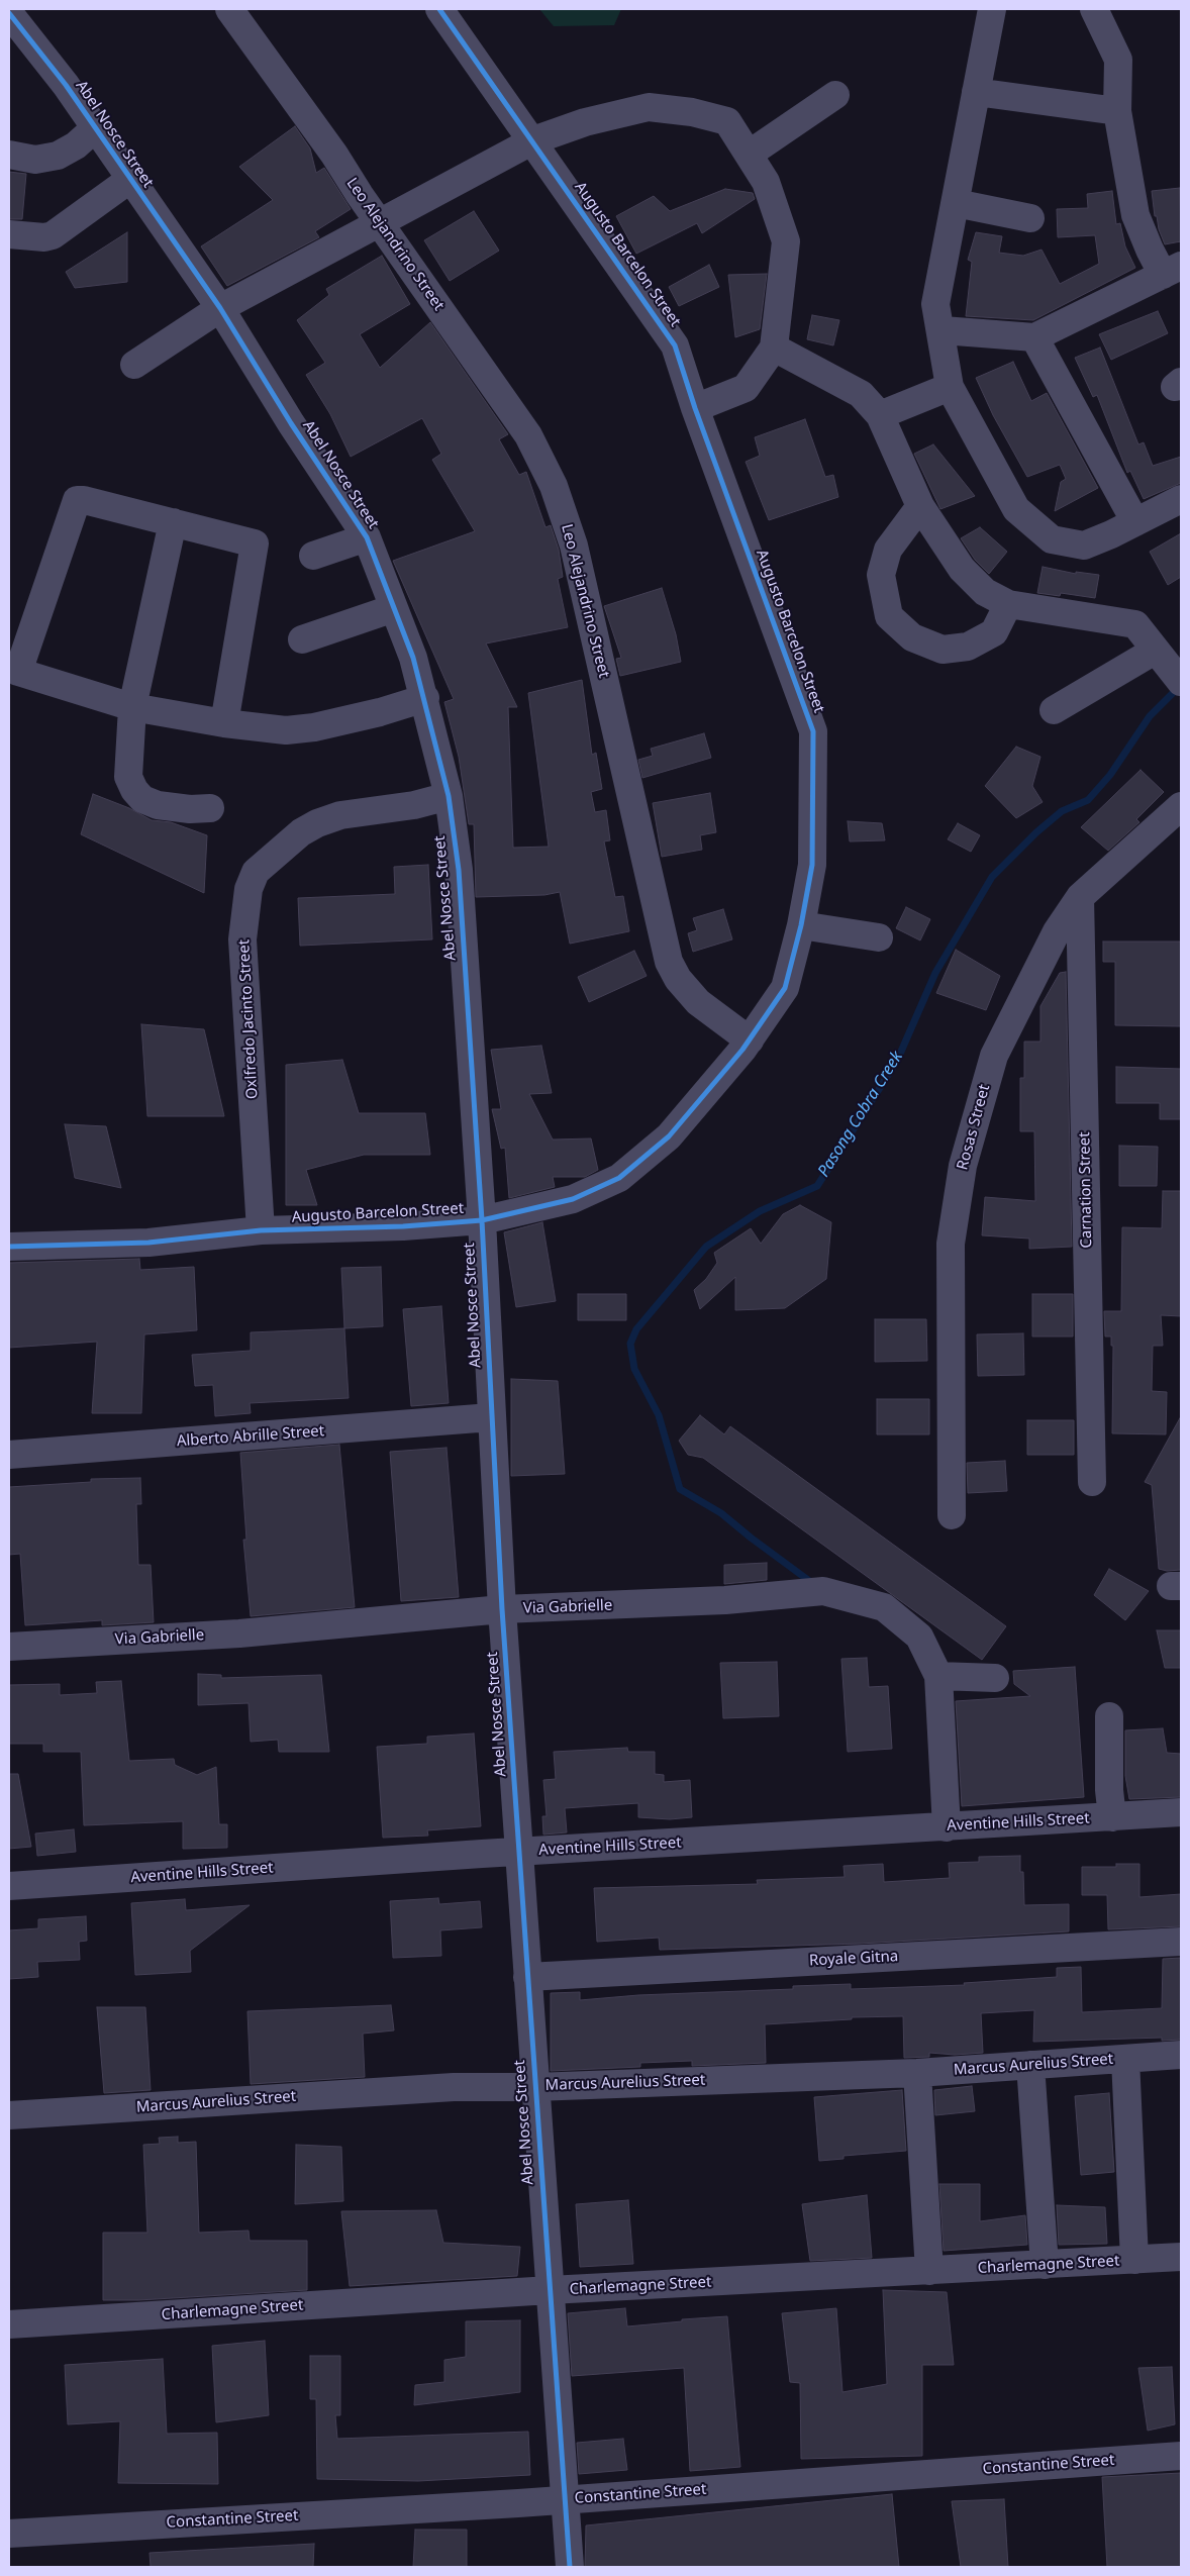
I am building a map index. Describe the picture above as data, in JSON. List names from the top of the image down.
{
  "streets": {
    "street": [
      "Abel Nosce Street",
      "Leo Alejandrino Street",
      "Augusto Barcelon Street",
      "Oxlfredo Jacinto Street",
      "Rosas Street",
      "Carnation Street",
      "Alberto Abrille Street",
      "Via Gabrielle",
      "Aventine Hills Street",
      "Royale Gitna",
      "Marcus Aurelius Street",
      "Charlemagne Street",
      "Constantine Street"
    ]
  },
  "crossings": [
    ["Abel Nosce Street", "Augusto Barcelon Street"],
    ["Abel Nosce Street", "Oxlfredo Jacinto Street"],
    ["Abel Nosce Street", "Alberto Abrille Street"],
    ["Abel Nosce Street", "Via Gabrielle"],
    ["Abel Nosce Street", "Aventine Hills Street"],
    ["Abel Nosce Street", "Royale Gitna"],
    ["Abel Nosce Street", "Marcus Aurelius Street"],
    ["Abel Nosce Street", "Charlemagne Street"],
    ["Abel Nosce Street", "Constantine Street"],
    ["Leo Alejandrino Street", "Augusto Barcelon Street"],
    ["Augusto Barcelon Street", "Oxlfredo Jacinto Street"],
    ["Rosas Street", "Carnation Street"],
    ["Via Gabrielle", "Aventine Hills Street"]
  ],
  "water": ["Pasong Cobra Creek"]
}
